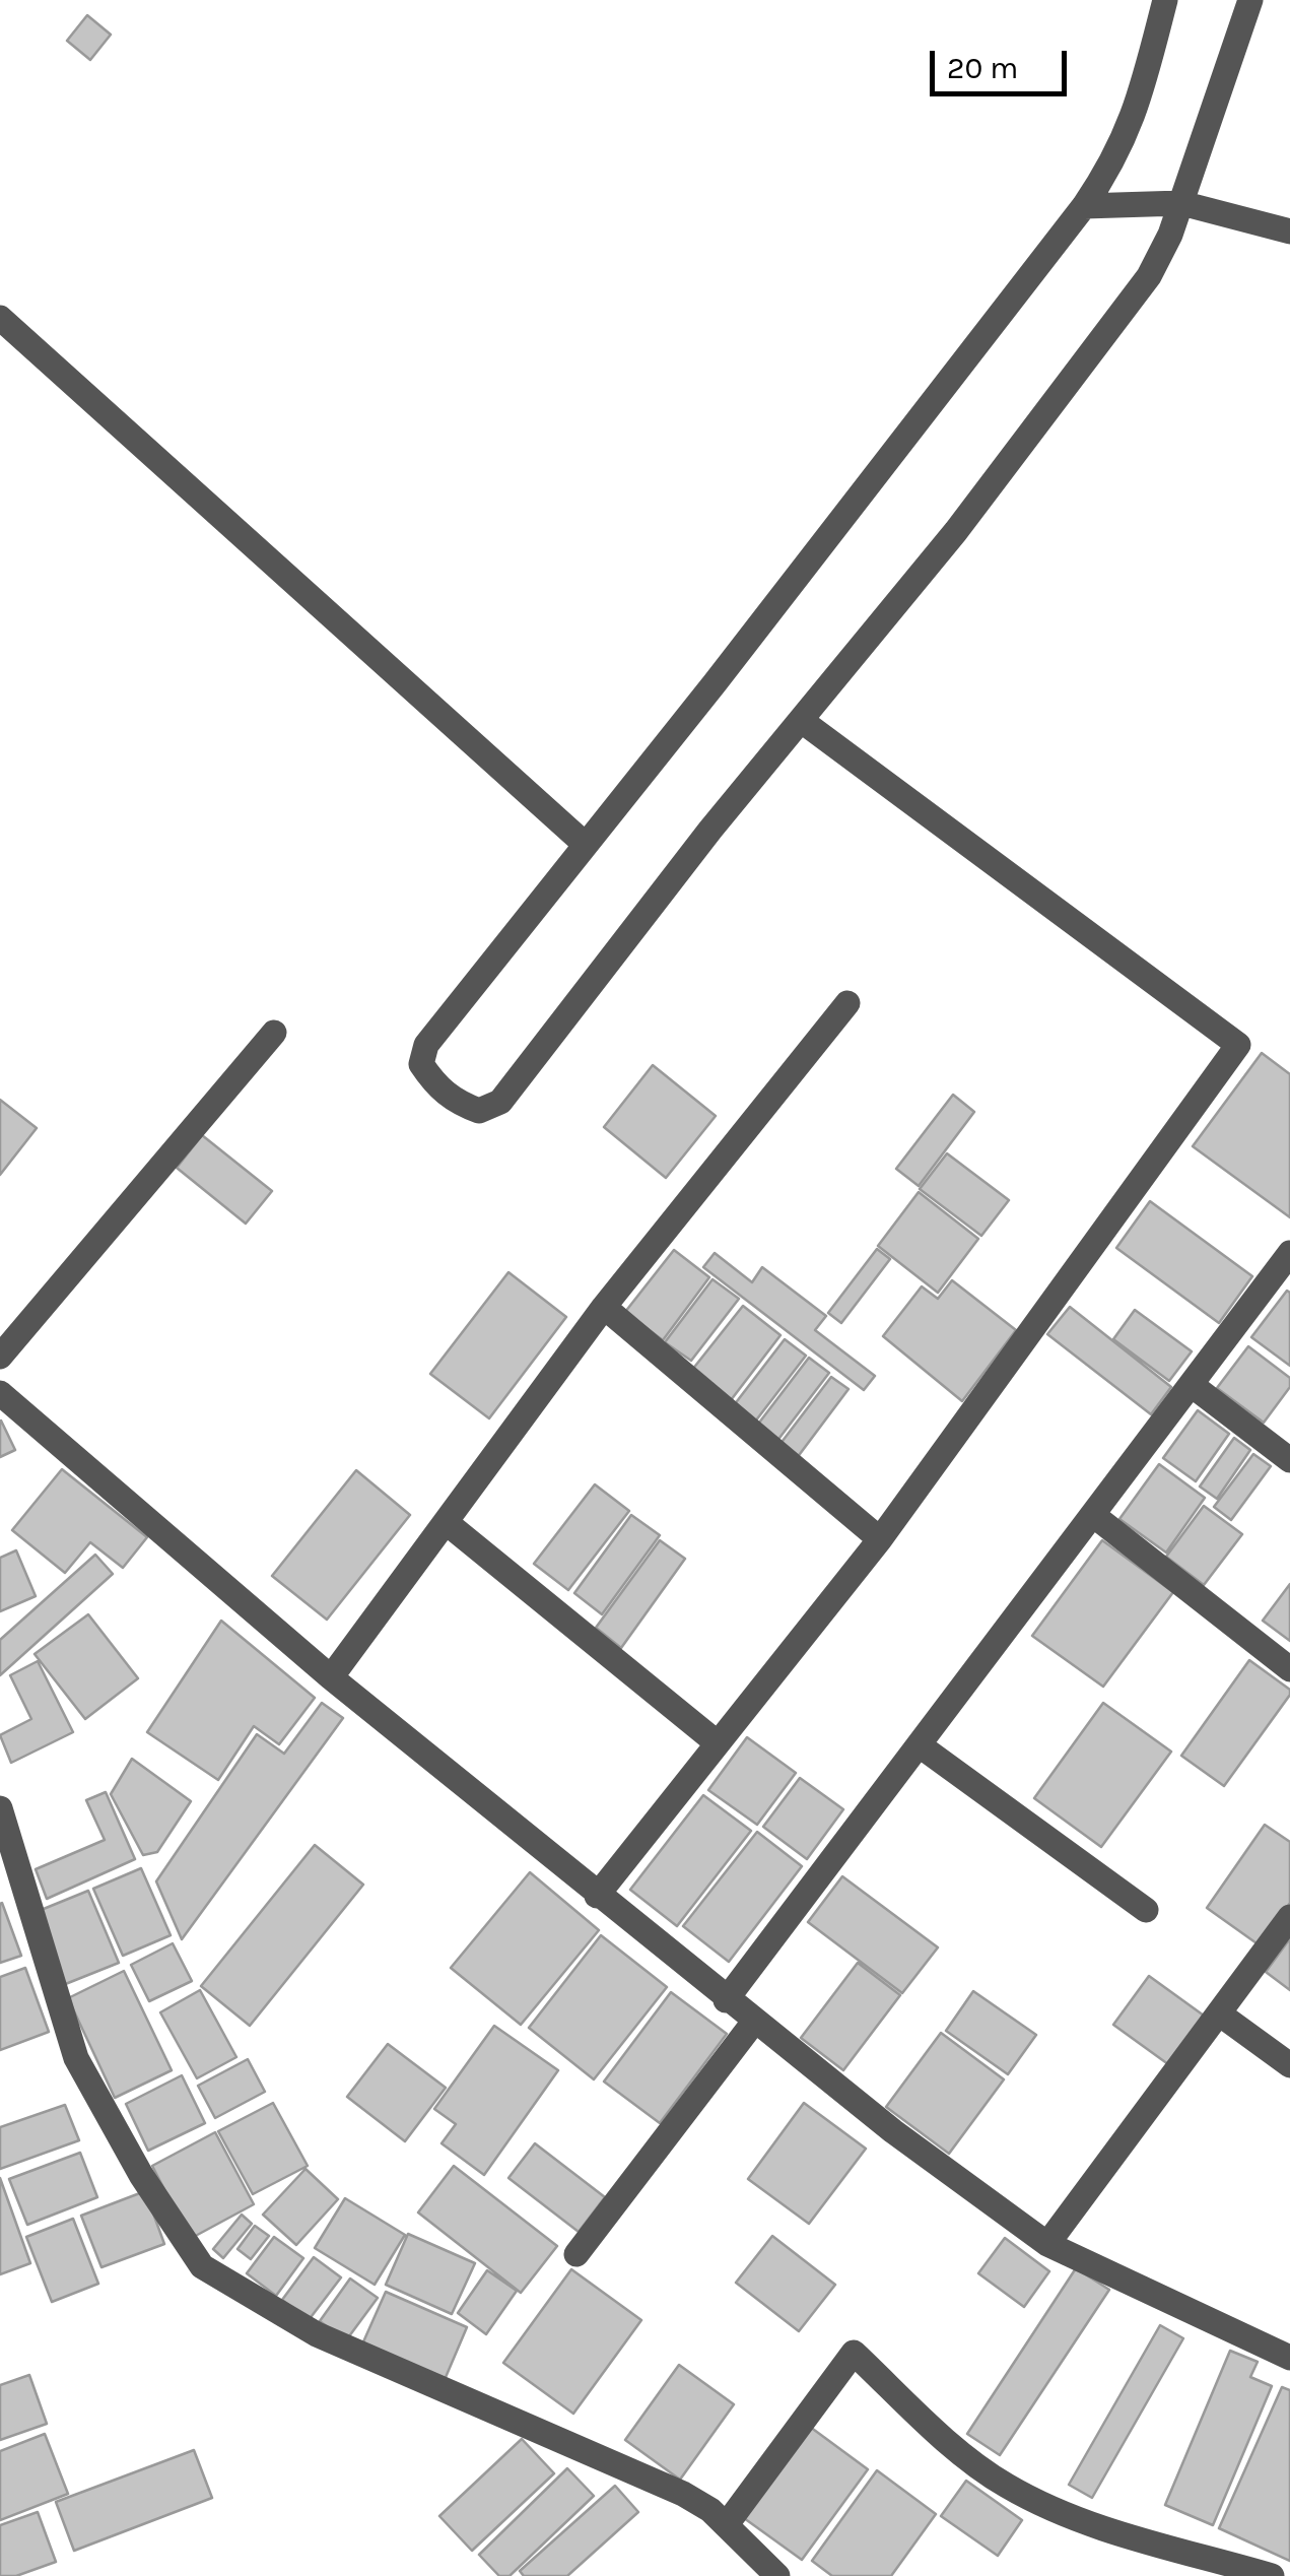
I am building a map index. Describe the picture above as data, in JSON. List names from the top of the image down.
{
  "scale_bar": "20 m"
}
